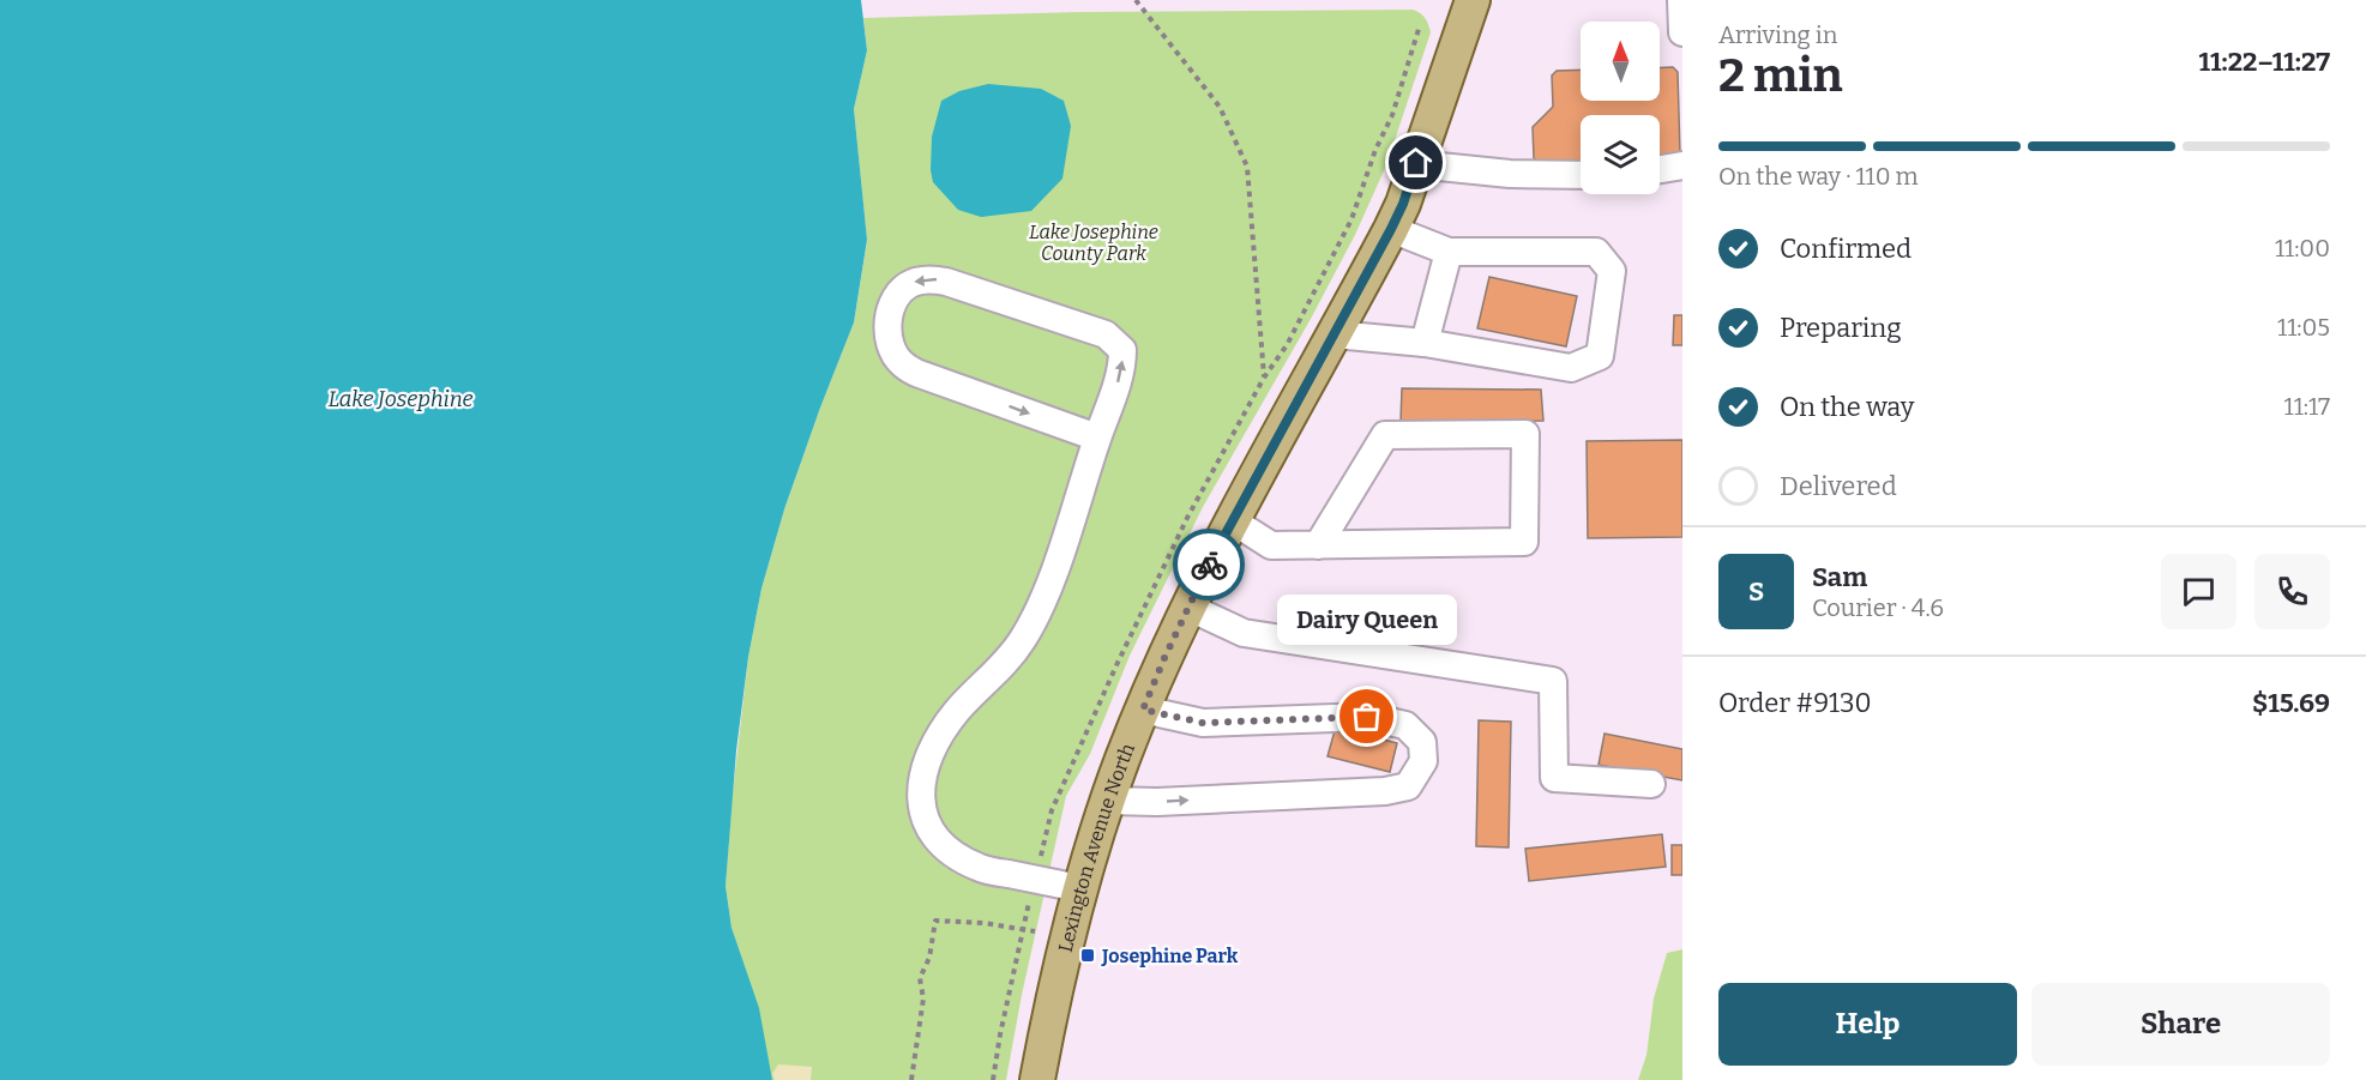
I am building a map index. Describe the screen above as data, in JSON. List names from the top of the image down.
{
  "streets": {
    "main road": ["Lexington Avenue North"]
  },
  "water": ["Lake Josephine"],
  "parks": ["Lake Josephine County Park"],
  "places": {
    "other": ["Dairy Queen"],
    "transit": ["Josephine Park"]
  },
  "north": "top",
  "page": {
    "heading": ["2 min", "Arriving in", "11:22–11:27"],
    "panel": [
      "Sam",
      "Courier · 4.6",
      "Order #9130",
      "$15.69"
    ],
    "bar": "On the way · 110 m",
    "list": [
      ["Confirmed", "11:00"],
      ["Preparing", "11:05"],
      ["On the way", "11:17"],
      "Delivered"
    ],
    "round": "S",
    "bubble": "Dairy Queen",
    "buttons": ["Help", "Share"]
  }
}
